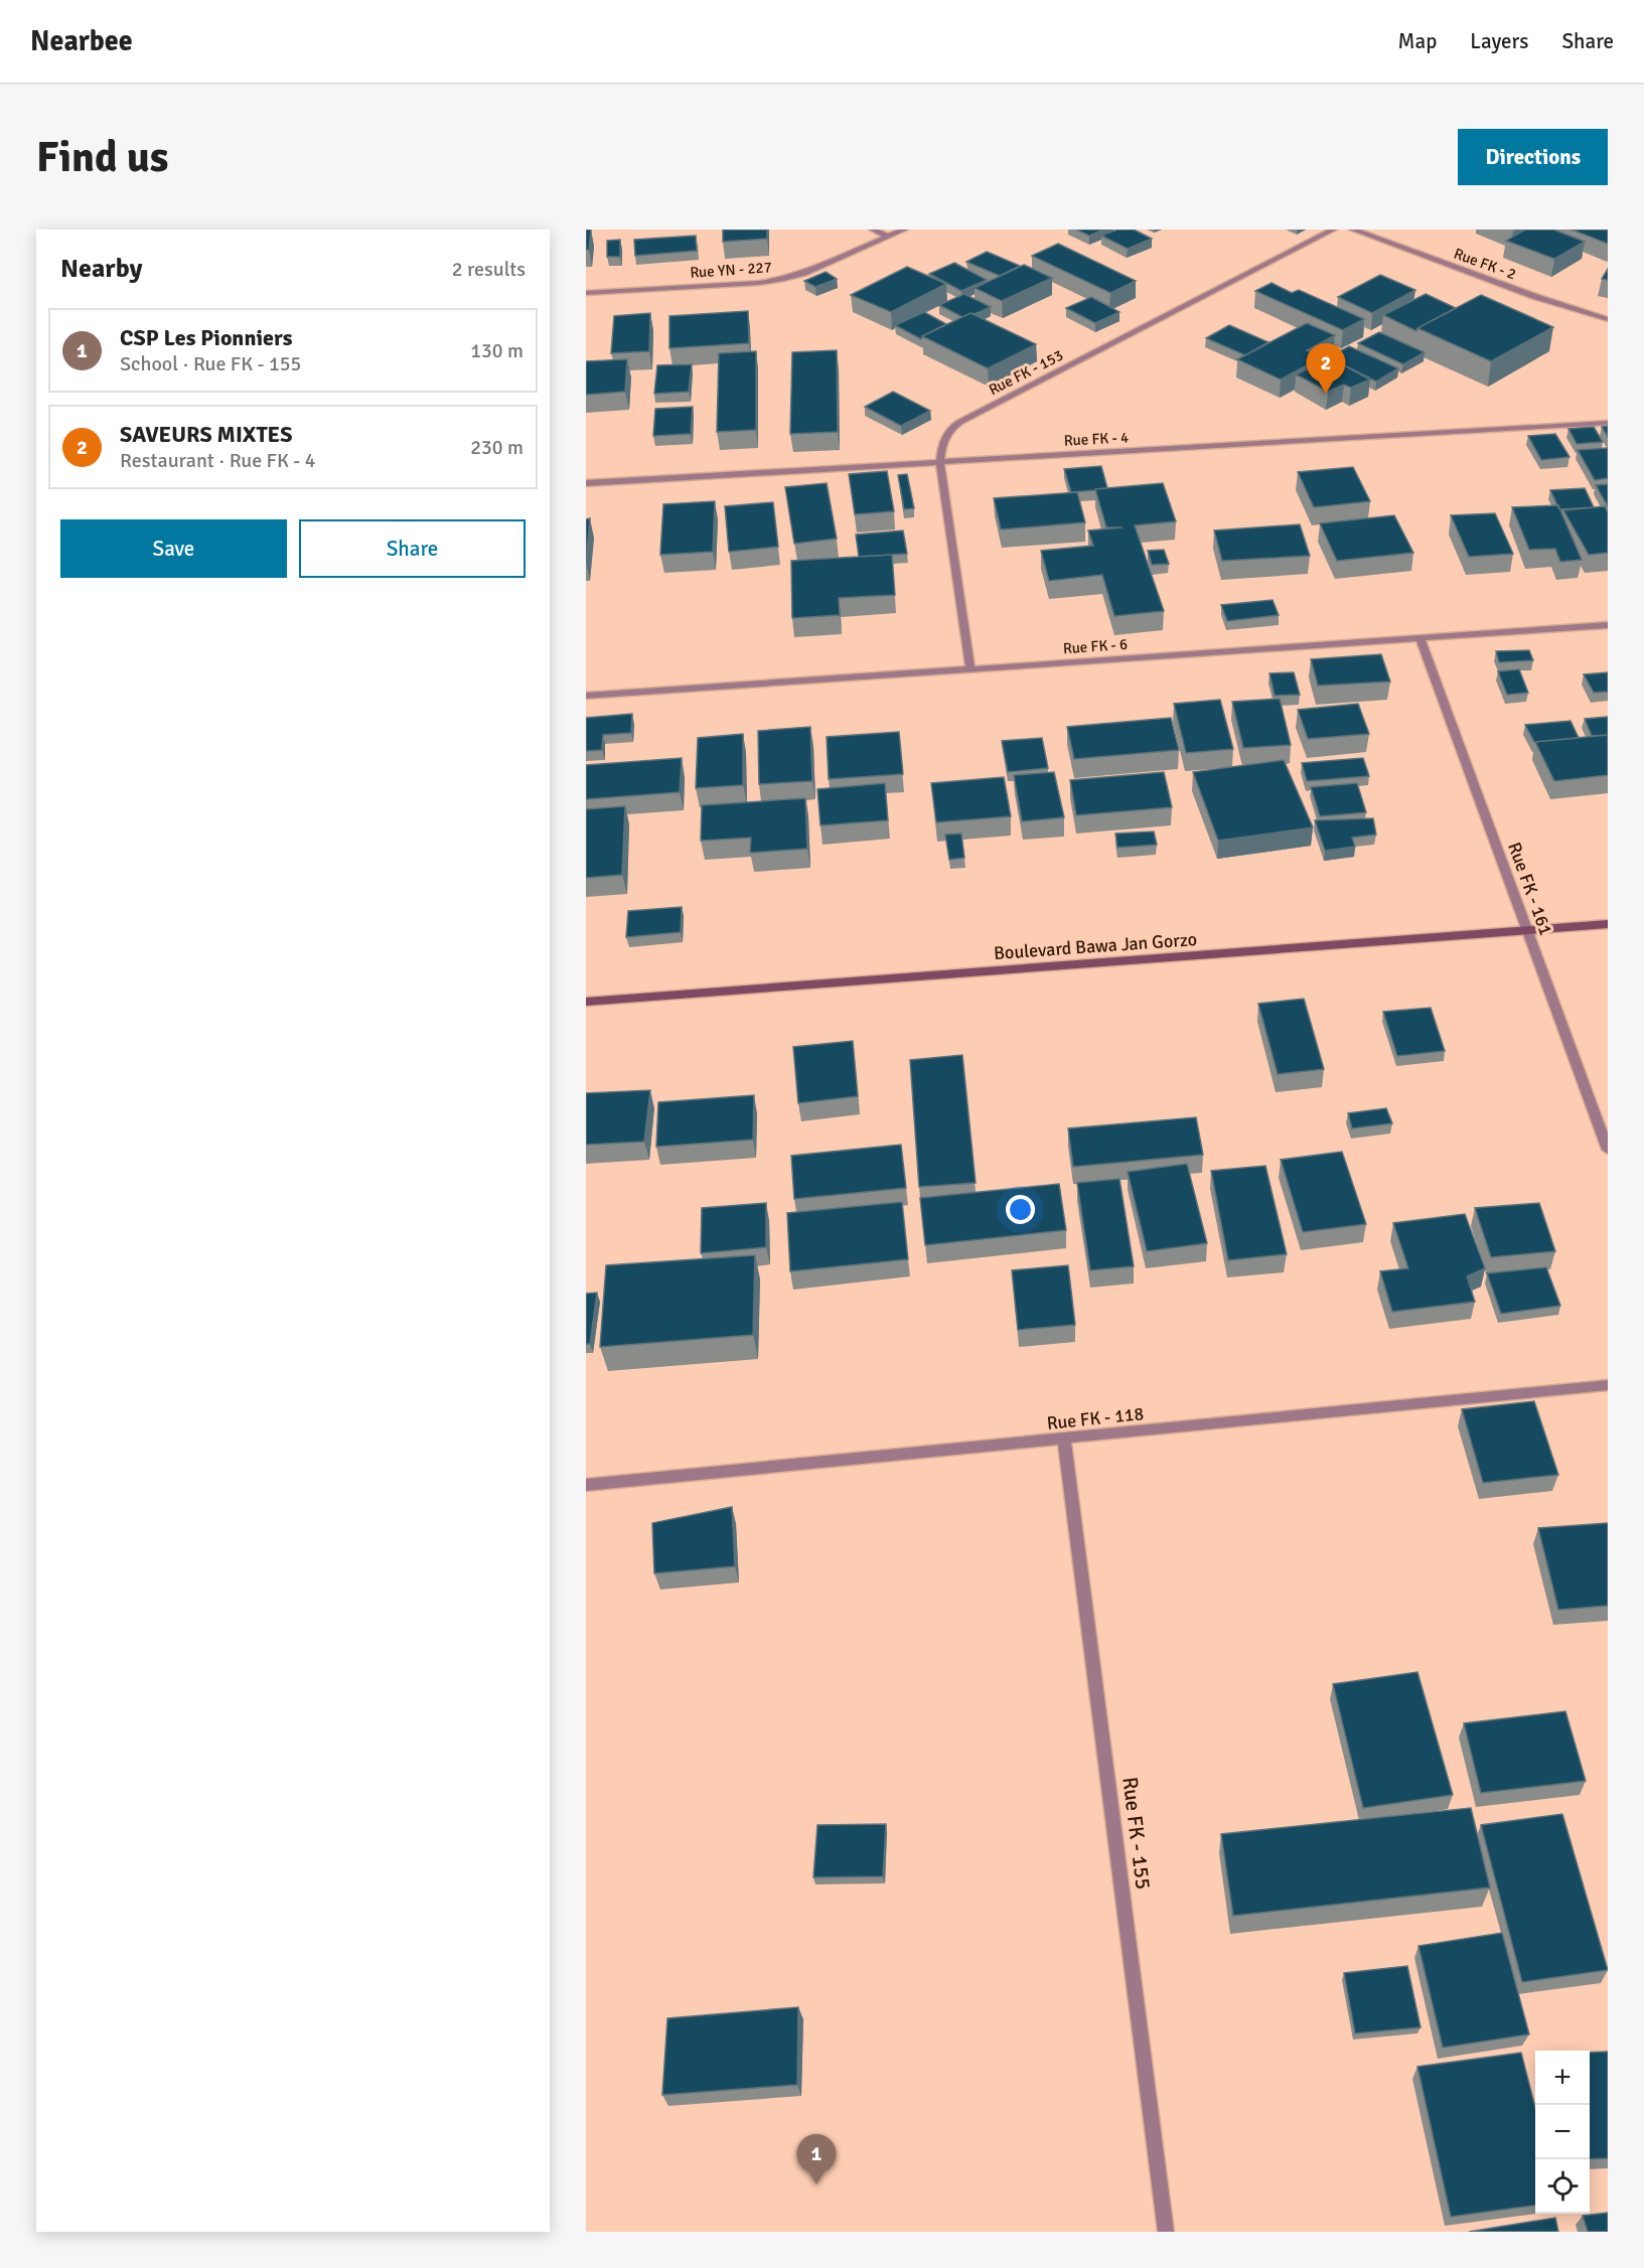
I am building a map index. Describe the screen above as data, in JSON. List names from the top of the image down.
{
  "streets": {
    "main road": ["Boulevard Bawa Jan Gorzo"],
    "street": [
      "Rue FK - 2",
      "Rue YN - 227",
      "Rue FK - 153",
      "Rue FK - 4",
      "Rue FK - 6",
      "Rue FK - 161",
      "Rue FK - 118",
      "Rue FK - 155"
    ]
  },
  "crossings": [
    ["Rue FK - 153", "Rue FK - 4"],
    ["Rue FK - 153", "Rue FK - 6"],
    ["Rue FK - 6", "Rue FK - 161"],
    ["Rue FK - 161", "Boulevard Bawa Jan Gorzo"],
    ["Rue FK - 118", "Rue FK - 155"]
  ],
  "page": {
    "header": "Nearbee",
    "nav": ["Map", "Layers", "Share"],
    "buttons": [
      "Directions",
      ["Save", "Share"]
    ],
    "title": "Find us",
    "heading": ["Nearby", "2 results"],
    "list": [
      {
        "mark": "1",
        "name": "CSP Les Pionniers",
        "note": "School · Rue FK - 155",
        "value": "130 m"
      },
      {
        "mark": "2",
        "name": "SAVEURS MIXTES",
        "note": "Restaurant · Rue FK - 4",
        "value": "230 m"
      }
    ],
    "pins": ["2", "1"],
    "map_buttons": ["+", "−"]
  }
}
